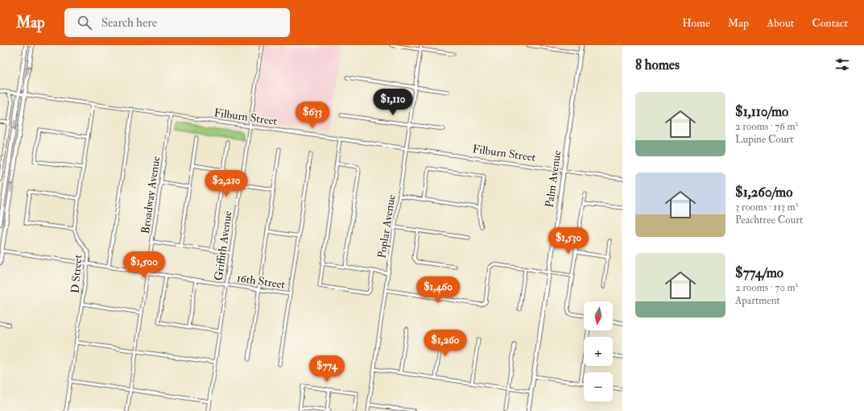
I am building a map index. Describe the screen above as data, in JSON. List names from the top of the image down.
{
  "streets": {
    "main road": ["Palm Avenue"],
    "street": [
      "Filburn Street",
      "Broadway Avenue",
      "Poplar Avenue",
      "Griffith Avenue",
      "D Street",
      "16th Street"
    ]
  },
  "crossings": [
    ["Filburn Street", "Palm Avenue"],
    ["Filburn Street", "Broadway Avenue"],
    ["Filburn Street", "Poplar Avenue"],
    ["Filburn Street", "Griffith Avenue"],
    ["Broadway Avenue", "16th Street"],
    ["Griffith Avenue", "16th Street"],
    ["D Street", "16th Street"]
  ],
  "north": "bottom",
  "page": {
    "header": "Map",
    "search": "Search here",
    "nav": [
      "Home",
      "Map",
      "About",
      "Contact"
    ],
    "heading": "8 homes",
    "list": [
      {
        "name": "$1,110/mo",
        "note": "2 rooms · 76 m² · Lupine Court"
      },
      {
        "name": "$1,260/mo",
        "note": "3 rooms · 113 m² · Peachtree Court"
      },
      {
        "name": "$774/mo",
        "note": "2 rooms · 70 m² · Apartment"
      }
    ],
    "price": [
      "$1,110",
      "$633",
      "$2,210",
      "$1,530",
      "$1,500",
      "$1,460",
      "$1,260",
      "$774"
    ],
    "map_buttons": ["+", "−"]
  }
}
